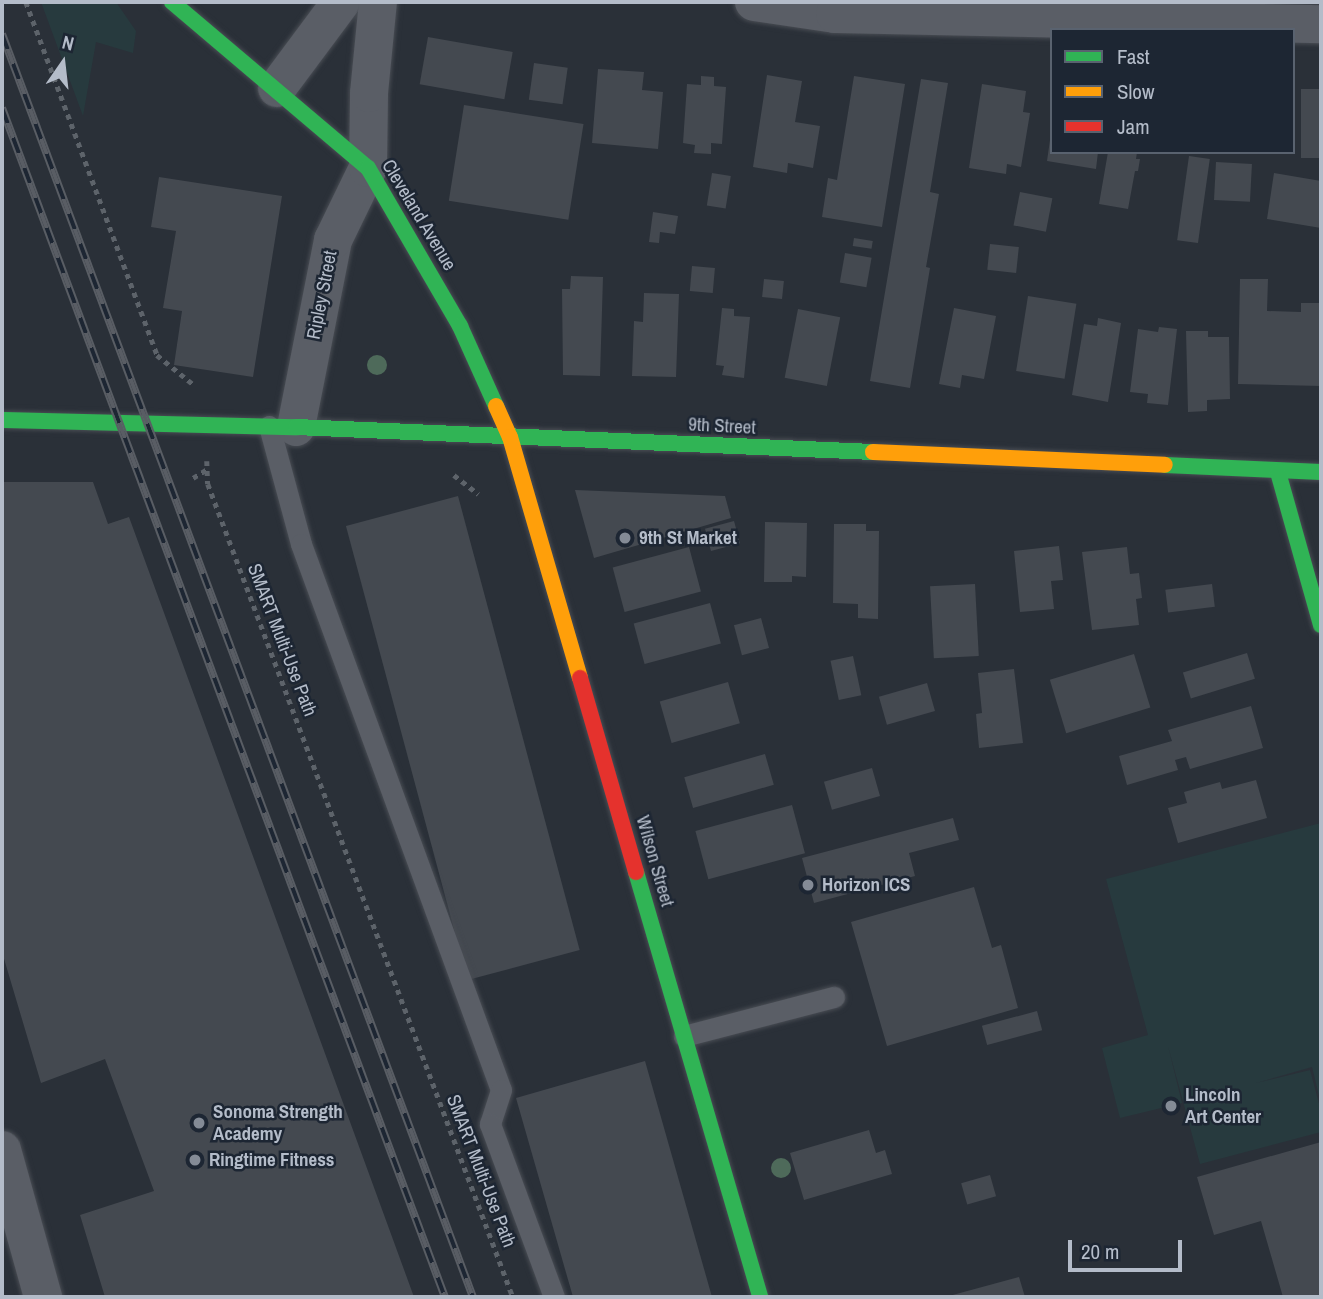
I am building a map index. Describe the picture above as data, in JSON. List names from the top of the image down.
{
  "streets": {
    "street": [
      "Cleveland Avenue",
      "Ripley Street",
      "9th Street",
      "Wilson Street"
    ],
    "path": ["SMART Multi-Use Path"]
  },
  "crossings": [
    ["Cleveland Avenue", "Ripley Street"],
    ["Cleveland Avenue", "9th Street"],
    ["Cleveland Avenue", "Wilson Street"],
    ["Ripley Street", "9th Street"],
    ["9th Street", "SMART Multi-Use Path"],
    ["9th Street", "Wilson Street"]
  ],
  "places": [
    "9th St Market",
    "Horizon ICS",
    "Lincoln Art Center",
    "Sonoma Strength Academy",
    "Ringtime Fitness"
  ],
  "legend": ["Fast", "Slow", "Jam"],
  "scale_bar": "20 m",
  "north": "top"
}
